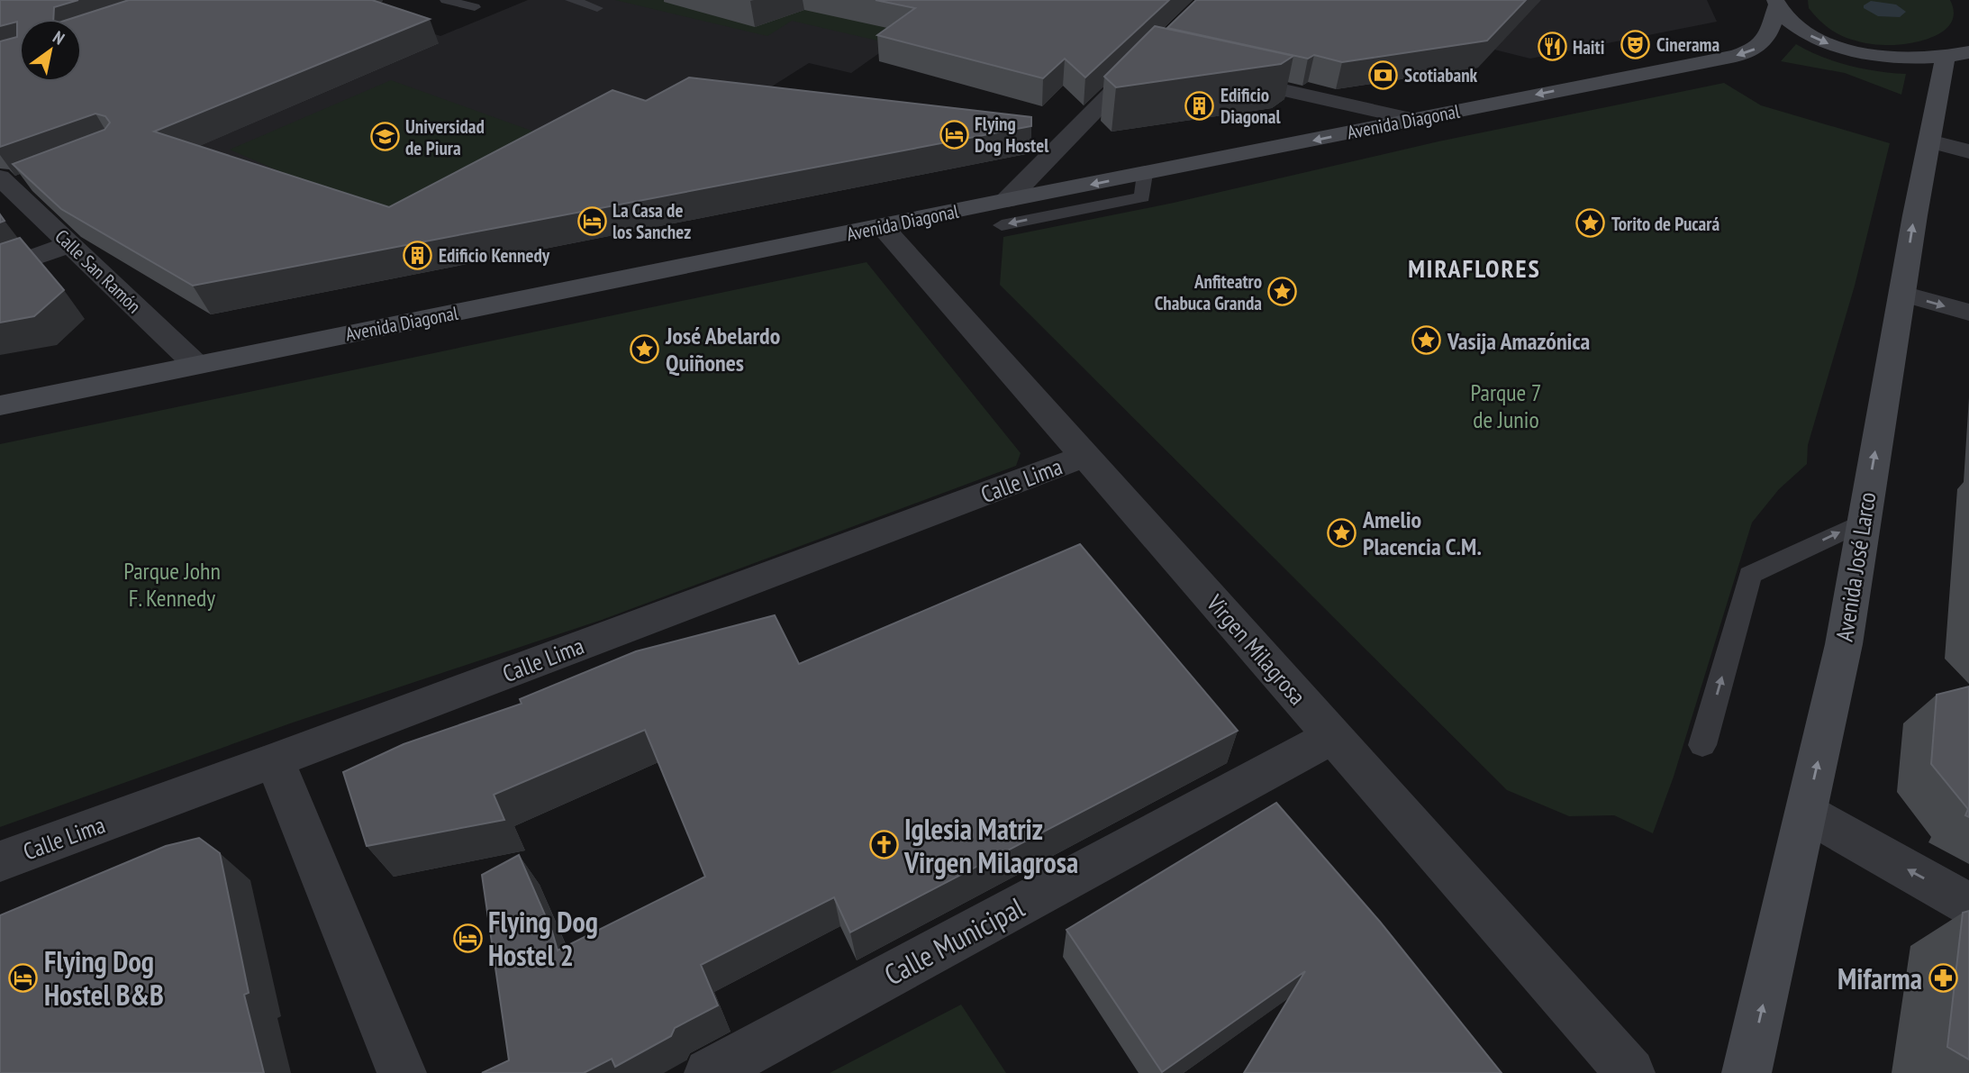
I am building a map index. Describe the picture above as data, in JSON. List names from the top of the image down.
{
  "streets": {
    "main road": ["Avenida Diagonal", "Avenida José Larco"],
    "street": [
      "Calle San Ramón",
      "Calle Lima",
      "Virgen Milagrosa",
      "Calle Municipal"
    ]
  },
  "crossings": [
    ["Avenida Diagonal", "Calle San Ramón"],
    ["Avenida Diagonal", "Virgen Milagrosa"],
    ["Calle Lima", "Virgen Milagrosa"],
    ["Virgen Milagrosa", "Calle Municipal"]
  ],
  "one_way": ["Avenida Diagonal", "Avenida José Larco"],
  "districts": ["MIRAFLORES"],
  "parks": ["Parque 7 de Junio", "Parque John F. Kennedy"],
  "places": {
    "theatre": ["Cinerama"],
    "restaurant": ["Haiti"],
    "bank": ["Scotiabank"],
    "building": ["Edificio Diagonal", "Edificio Kennedy"],
    "hotel": [
      "Flying Dog Hostel",
      "La Casa de los Sanchez",
      "Flying Dog Hostel 2",
      "Flying Dog Hostel B&B"
    ],
    "school or university": ["Universidad de Piura"],
    "place": [
      "Torito de Pucará",
      "Anfiteatro Chabuca Granda",
      "Vasija Amazónica",
      "José Abelardo Quiñones",
      "Amelio Placencia C.M."
    ],
    "church": ["Iglesia Matriz Virgen Milagrosa"],
    "pharmacy": ["Mifarma"]
  },
  "north": "top right"
}
